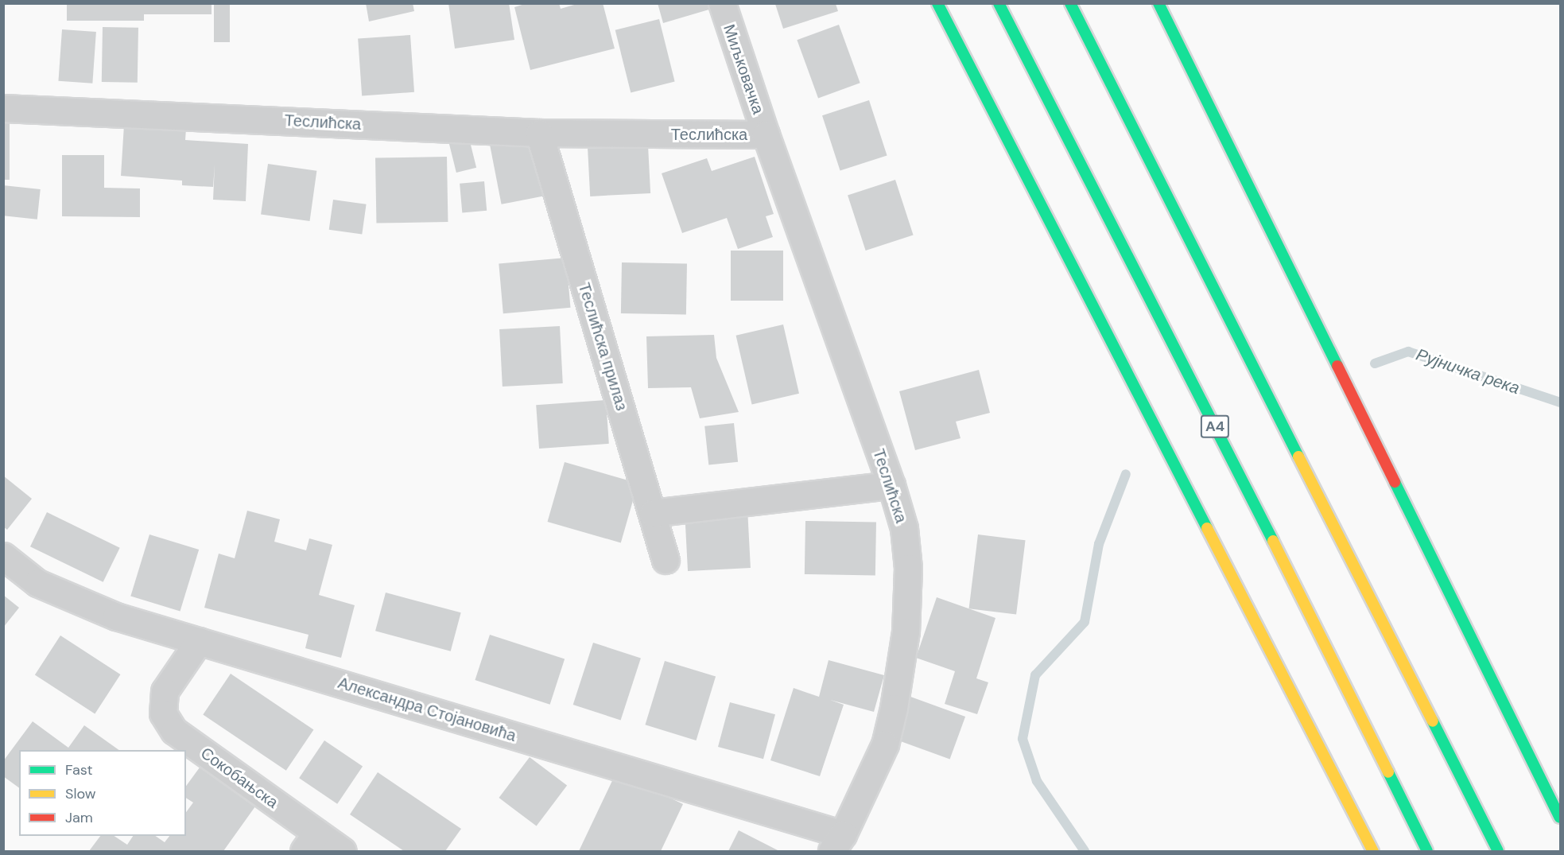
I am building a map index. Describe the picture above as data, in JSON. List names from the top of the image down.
{
  "streets": {
    "main road": ["A4"],
    "street": [
      "Миљковачка",
      "Теслићска",
      "Теслићска прилаз",
      "Александра Стојановића",
      "Сокобањска"
    ]
  },
  "crossings": [
    ["Миљковачка", "Теслићска"],
    ["Теслићска", "Теслићска прилаз"],
    ["Теслићска", "Александра Стојановића"],
    ["Александра Стојановића", "Сокобањска"]
  ],
  "water": ["Рујничка река"],
  "legend": ["Fast", "Slow", "Jam"]
}
